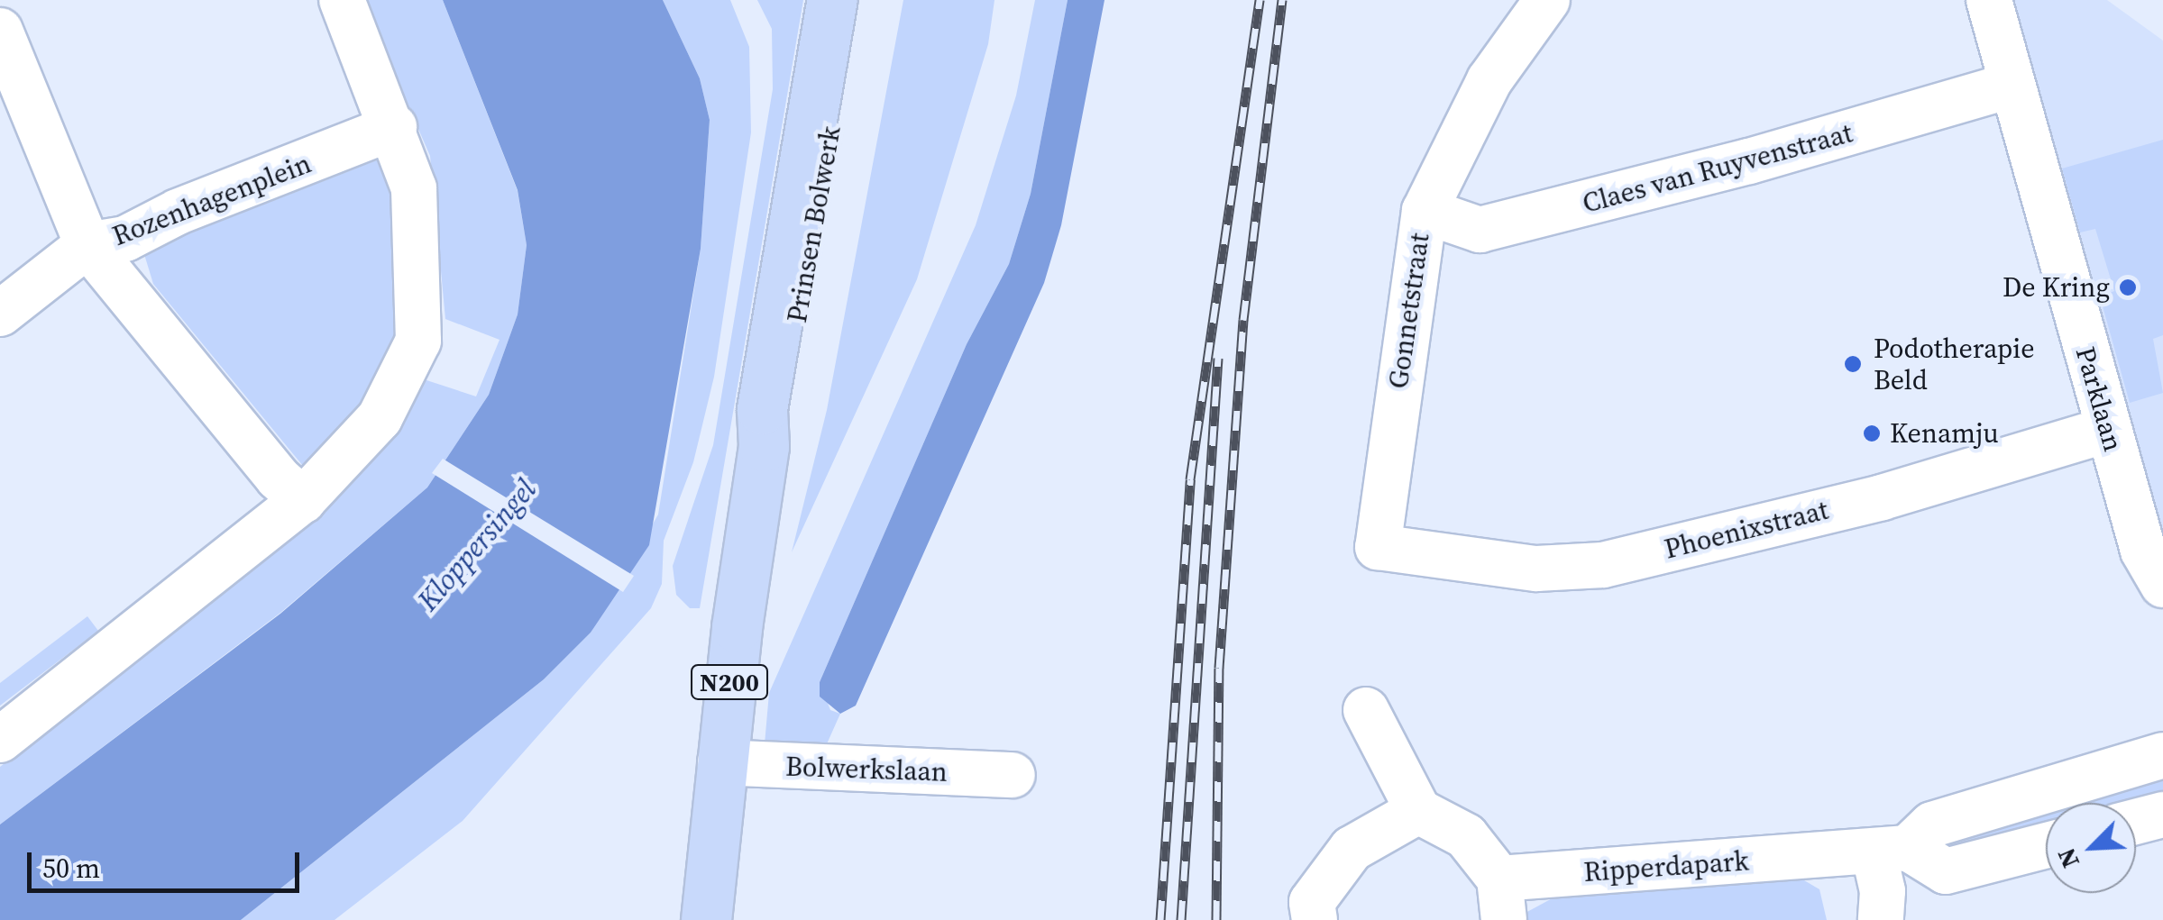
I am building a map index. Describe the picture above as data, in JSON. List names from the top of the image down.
{
  "streets": {
    "main road": ["Prinsen Bolwerk", "N200"],
    "street": [
      "Claes van Ruyvenstraat",
      "Rozenhagenplein",
      "Gonnetstraat",
      "Parklaan",
      "Phoenixstraat",
      "Bolwerkslaan",
      "Ripperdapark"
    ]
  },
  "crossings": [
    ["Claes van Ruyvenstraat", "Gonnetstraat"],
    ["Claes van Ruyvenstraat", "Parklaan"],
    ["Prinsen Bolwerk", "Bolwerkslaan"],
    ["Gonnetstraat", "Phoenixstraat"],
    ["Parklaan", "Phoenixstraat"]
  ],
  "water": ["Kloppersingel"],
  "places": ["De Kring", "Podotherapie Beld", "Kenamju"],
  "scale_bar": "50 m",
  "north": "bottom left"
}
